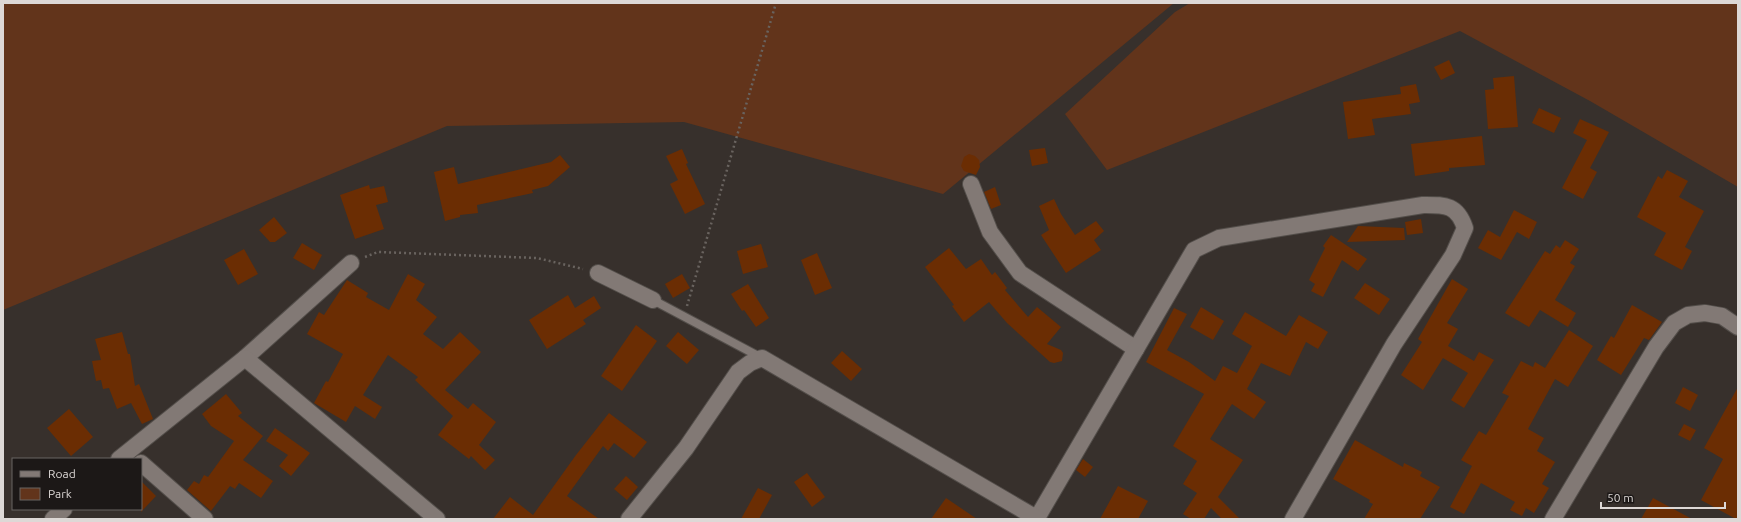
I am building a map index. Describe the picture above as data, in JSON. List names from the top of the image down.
{
  "legend": ["Road", "Park"],
  "scale_bar": "50 m"
}
